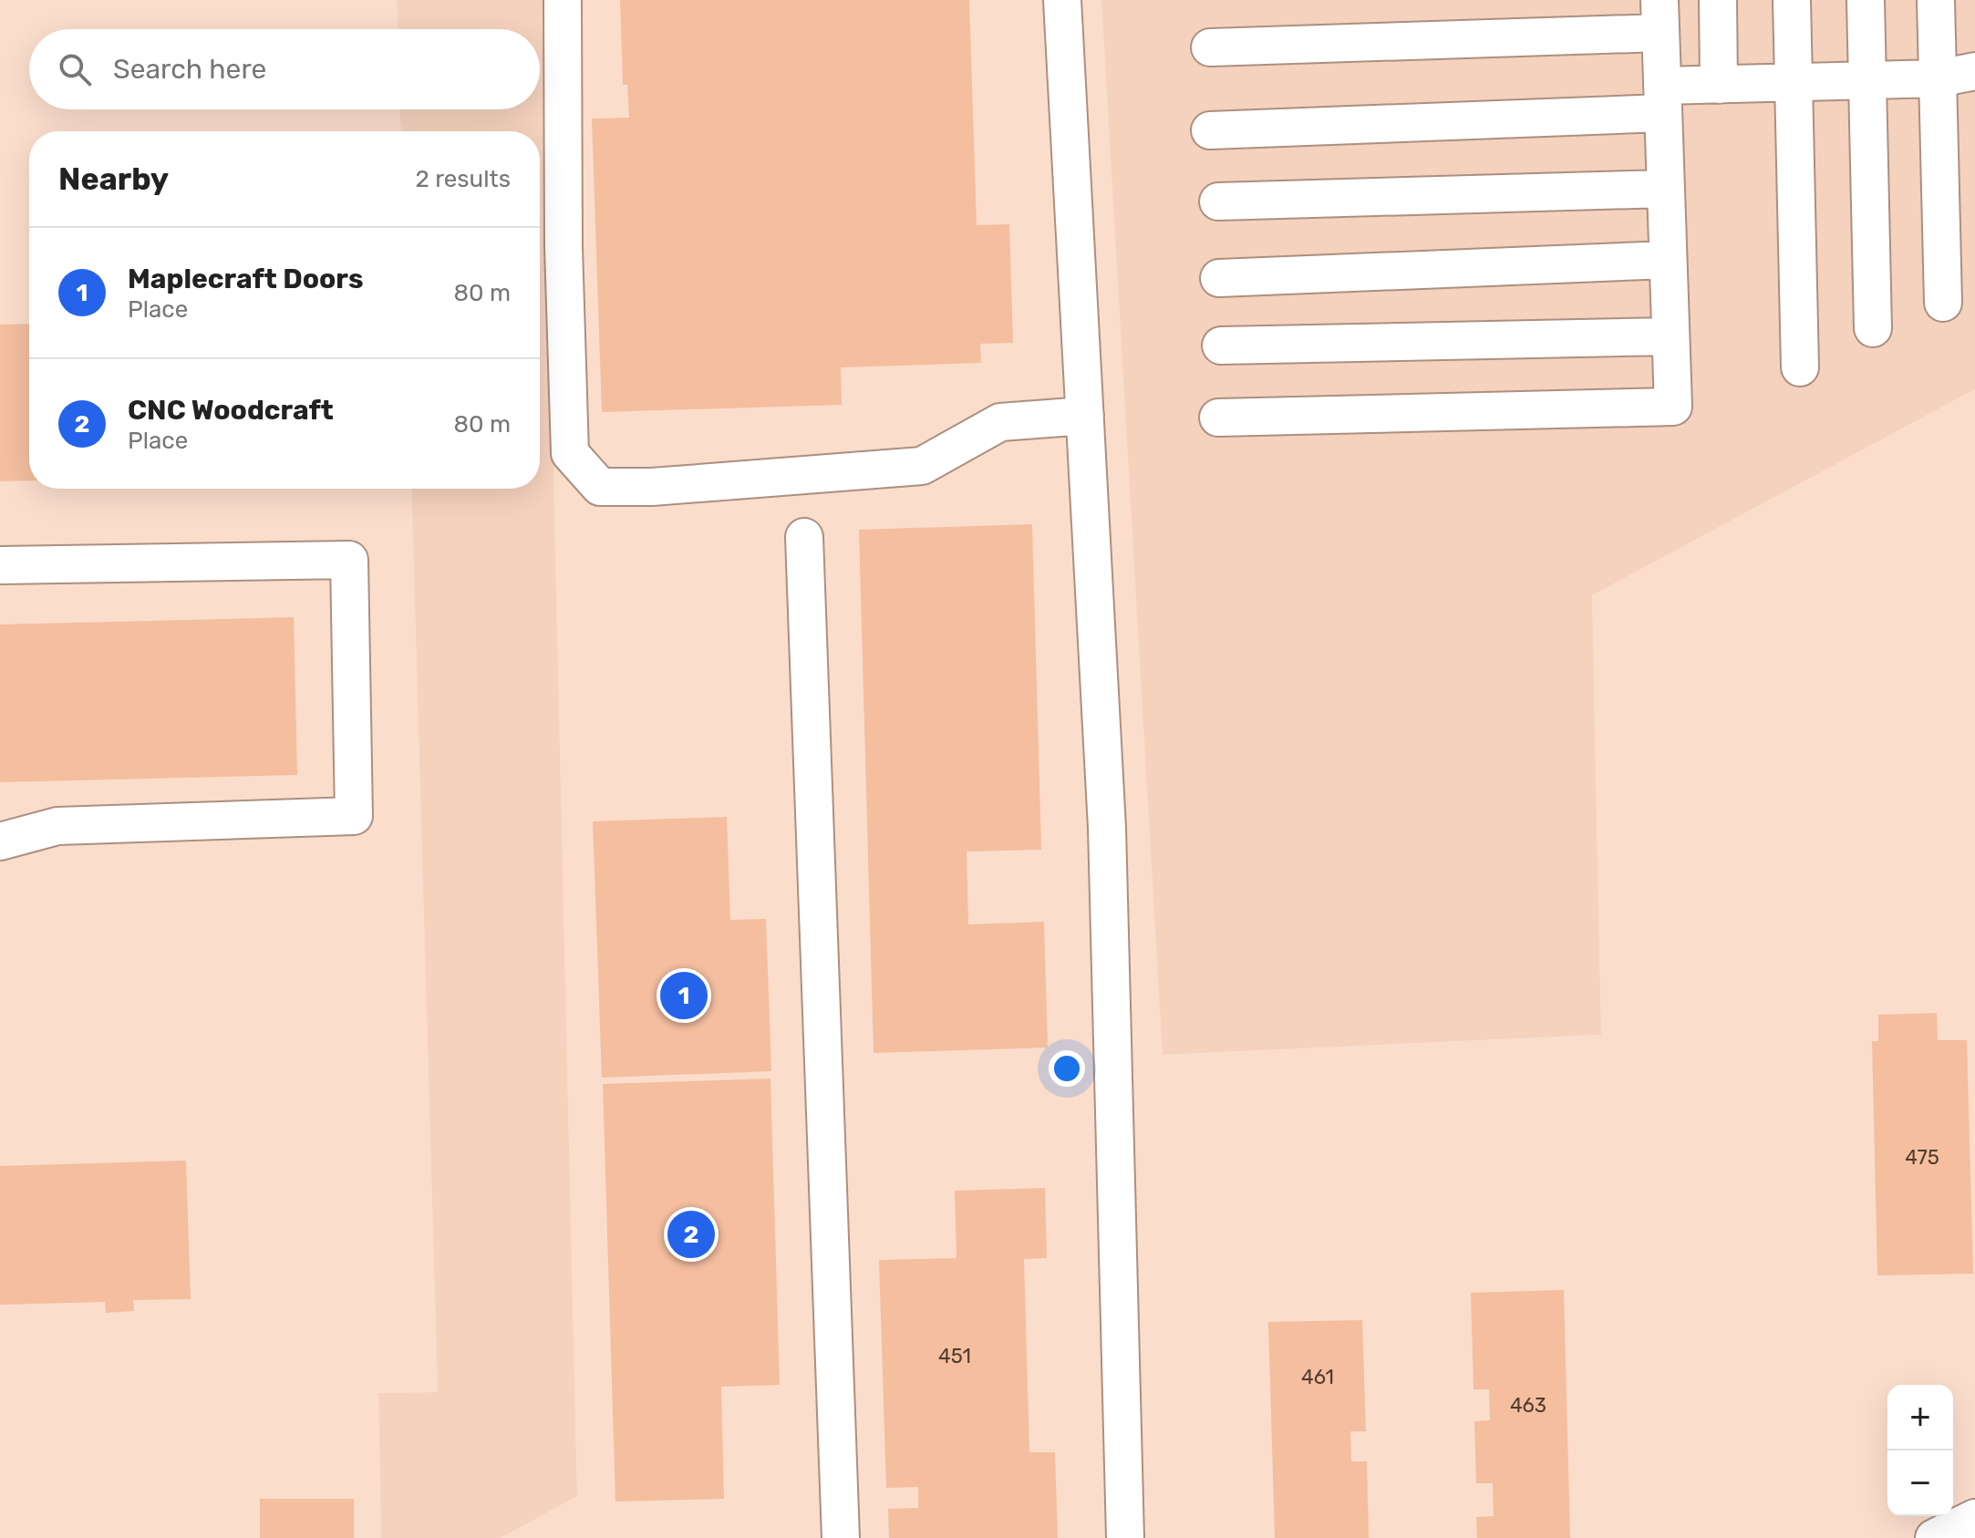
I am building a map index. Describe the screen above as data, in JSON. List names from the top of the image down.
{
  "house_numbers": [
    "475",
    "451",
    "461",
    "463"
  ],
  "page": {
    "search": "Search here",
    "heading": ["Nearby", "2 results"],
    "list": [
      {
        "mark": "1",
        "name": "Maplecraft Doors",
        "note": "Place",
        "value": "80 m"
      },
      {
        "mark": "2",
        "name": "CNC Woodcraft",
        "note": "Place",
        "value": "80 m"
      }
    ],
    "pins": ["1", "2"],
    "map_buttons": ["+", "−"]
  }
}
